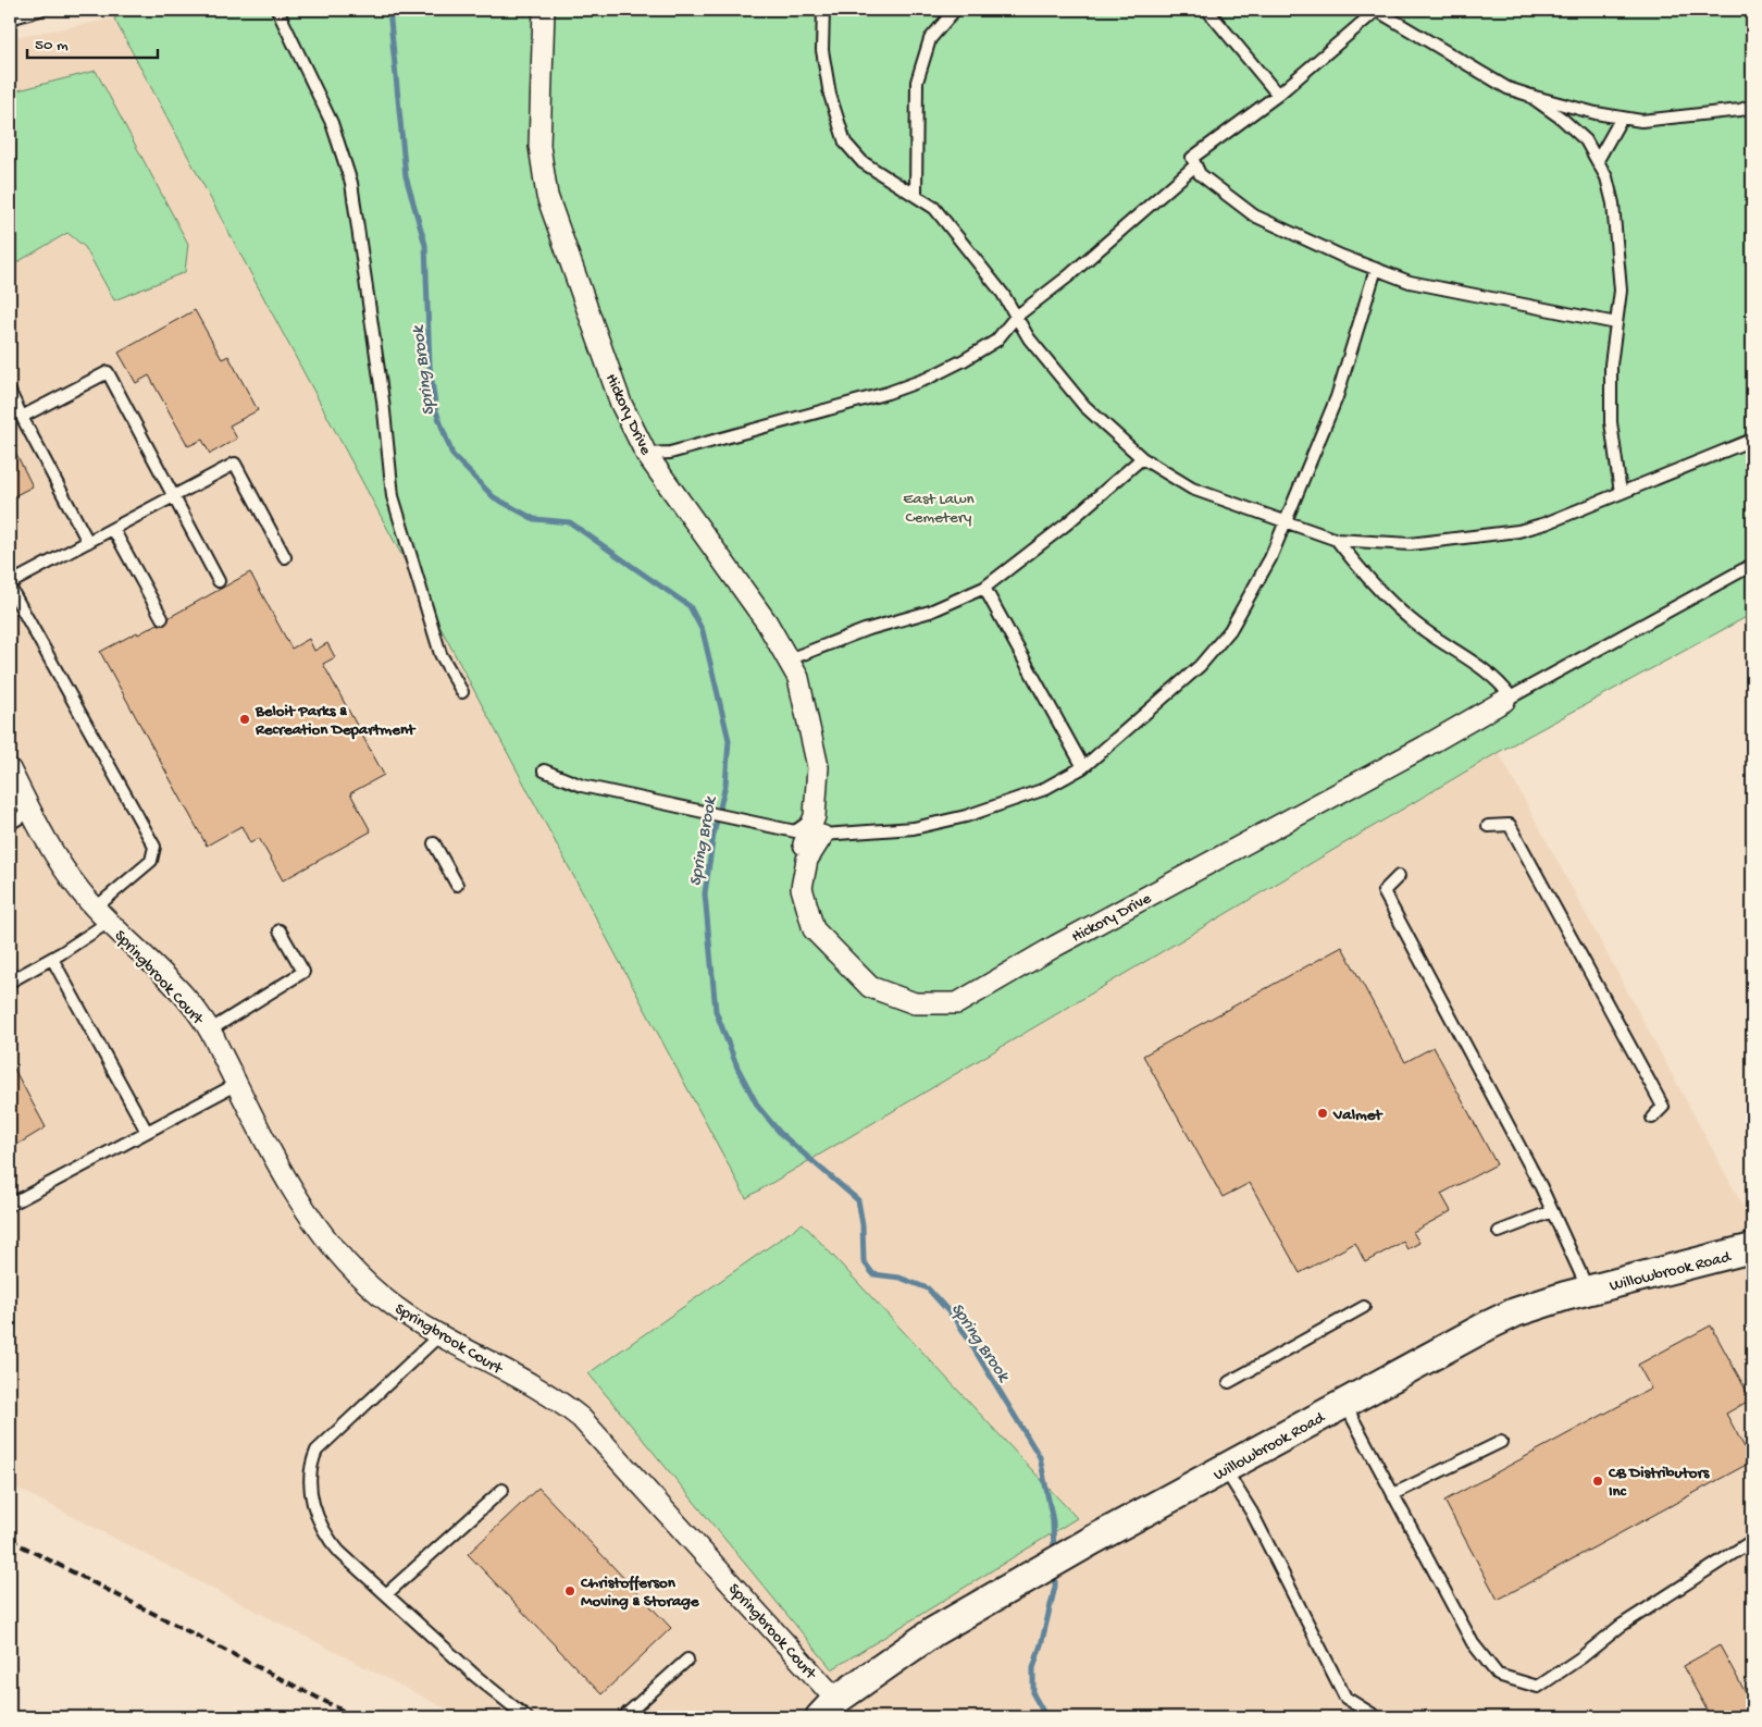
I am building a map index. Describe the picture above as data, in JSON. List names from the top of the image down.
{
  "streets": {
    "street": ["Hickory Drive", "Springbrook Court", "Willowbrook Road"]
  },
  "crossings": [
    ["Springbrook Court", "Willowbrook Road"]
  ],
  "water": ["Spring Brook"],
  "parks": ["East Lawn Cemetery"],
  "places": [
    "Beloit Parks & Recreation Department",
    "Valmet",
    "CB Distributors Inc",
    "Christofferson Moving & Storage"
  ],
  "scale_bar": "50 m"
}
